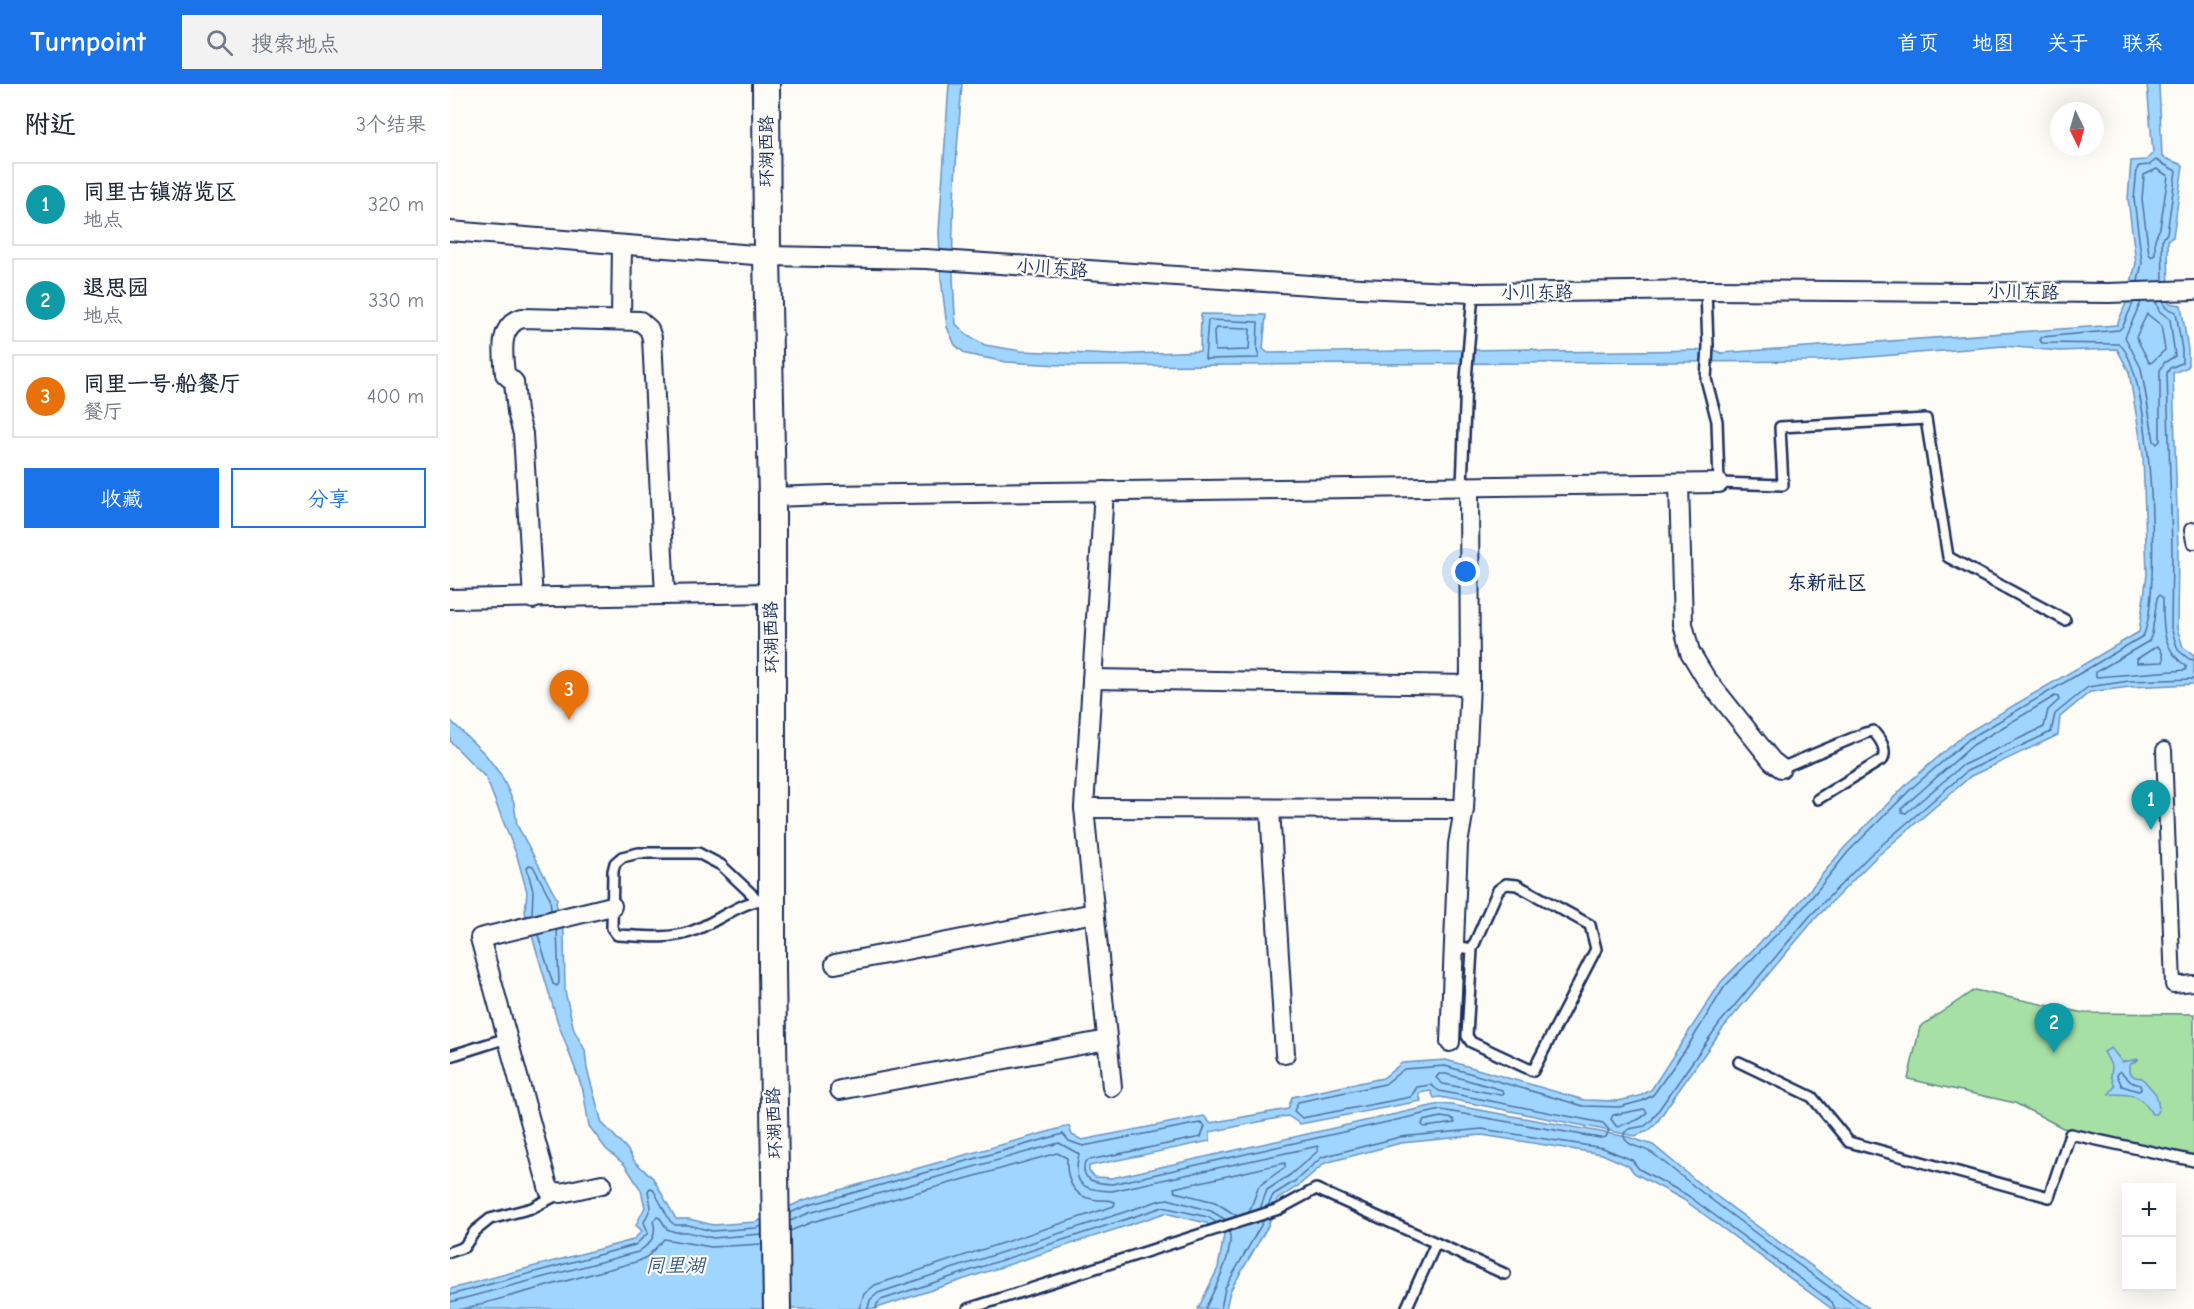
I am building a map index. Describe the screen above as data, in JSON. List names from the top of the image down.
{
  "streets": {
    "main road": ["环湖西路"],
    "street": ["小川东路"]
  },
  "crossings": [
    ["环湖西路", "小川东路"]
  ],
  "districts": ["东新社区"],
  "water": ["同里湖"],
  "north": "bottom",
  "page": {
    "header": "Turnpoint",
    "search": "搜索地点",
    "nav": [
      "首页",
      "地图",
      "关于",
      "联系"
    ],
    "heading": ["附近", "3个结果"],
    "list": [
      {
        "mark": "1",
        "name": "同里古镇游览区",
        "note": "地点",
        "value": "320 m"
      },
      {
        "mark": "2",
        "name": "退思园",
        "note": "地点",
        "value": "330 m"
      },
      {
        "mark": "3",
        "name": "同里一号·船餐厅",
        "note": "餐厅",
        "value": "400 m"
      }
    ],
    "buttons": ["收藏", "分享"],
    "pins": ["3", "1", "2"],
    "map_buttons": ["+", "−"]
  }
}
